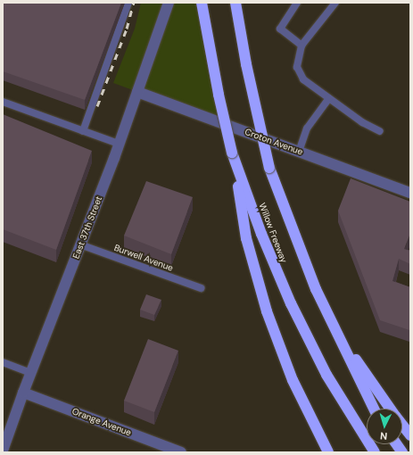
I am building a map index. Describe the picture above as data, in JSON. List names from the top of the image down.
{
  "streets": {
    "highway": ["Willow Freeway"],
    "street": ["Croton Avenue", "East 37th Street", "Orange Avenue"],
    "lane": ["Burwell Avenue"]
  },
  "crossings": [
    ["Croton Avenue", "East 37th Street"],
    ["East 37th Street", "Burwell Avenue"],
    ["East 37th Street", "Orange Avenue"]
  ],
  "north": "bottom"
}
